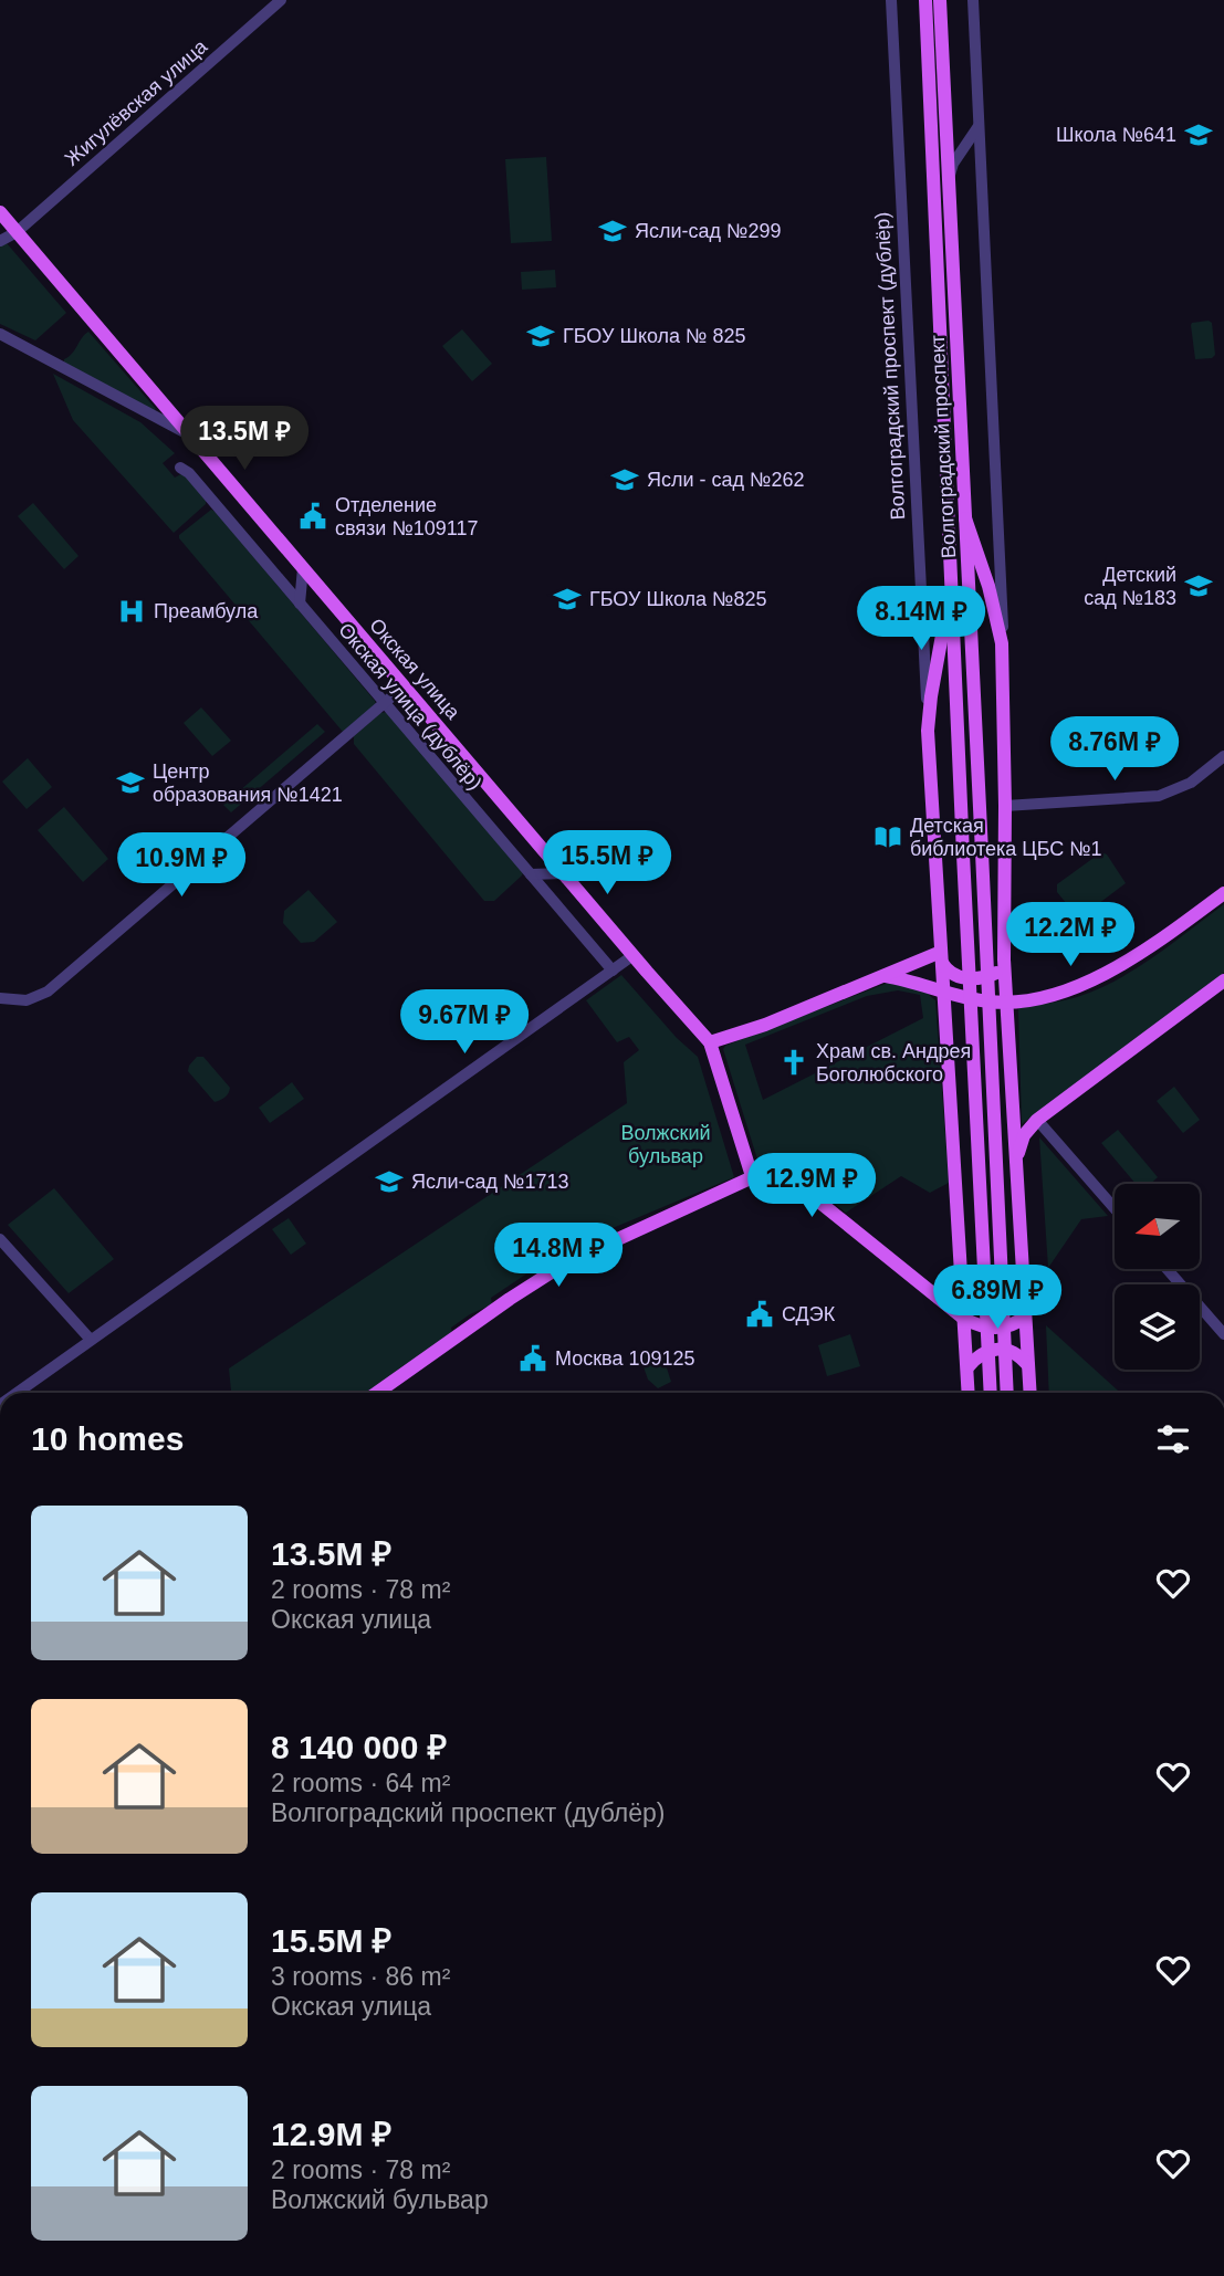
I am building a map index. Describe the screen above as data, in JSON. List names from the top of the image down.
{
  "streets": {
    "main road": ["Волгоградский проспект (дублёр)", "Волгоградский проспект", "Окская улица"],
    "street": ["Жигулёвская улица", "Окская улица (дублёр)"]
  },
  "crossings": [
    ["Жигулёвская улица", "Окская улица"],
    ["Волгоградский проспект (дублёр)", "Волгоградский проспект"]
  ],
  "parks": ["Волжский бульвар"],
  "places": {
    "school or university": [
      "Школа №641",
      "Ясли-сад №299",
      "ГБОУ Школа № 825",
      "Ясли - сад №262",
      "Детский сад №183",
      "ГБОУ Школа №825",
      "Центр образования №1421",
      "Ясли-сад №1713"
    ],
    "public building": ["Отделение связи №109117", "СДЭК", "Москва 109125"],
    "hospital": ["Преамбула"],
    "library": ["Детская библиотека ЦБС №1"],
    "church": ["Храм св. Андрея Боголюбского"]
  },
  "north": "left",
  "page": {
    "price": [
      "13.5M ₽",
      "8.14M ₽",
      "8.76M ₽",
      "15.5M ₽",
      "10.9M ₽",
      "12.2M ₽",
      "9.67M ₽",
      "12.9M ₽",
      "14.8M ₽",
      "6.89M ₽"
    ],
    "heading": "10 homes",
    "list": [
      {
        "name": "13.5M ₽",
        "note": "2 rooms · 78 m² · Окская улица"
      },
      {
        "name": "8 140 000 ₽",
        "note": "2 rooms · 64 m² · Волгоградский проспект (дублёр)"
      },
      {
        "name": "15.5M ₽",
        "note": "3 rooms · 86 m² · Окская улица"
      },
      {
        "name": "12.9M ₽",
        "note": "2 rooms · 78 m² · Волжский бульвар"
      }
    ]
  }
}
